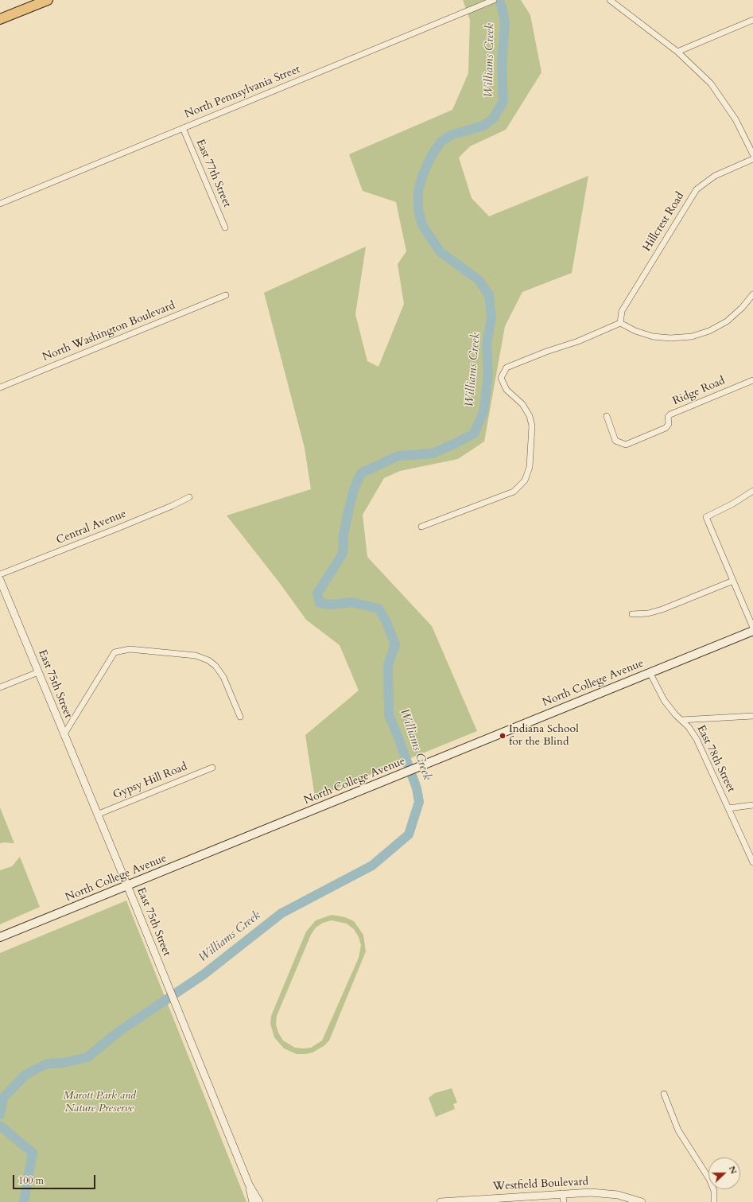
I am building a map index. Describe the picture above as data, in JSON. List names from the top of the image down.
{
  "streets": {
    "main road": ["North College Avenue"],
    "street": [
      "North Pennsylvania Street",
      "East 77th Street",
      "Hillcrest Road",
      "North Washington Boulevard",
      "Ridge Road",
      "Central Avenue",
      "East 75th Street",
      "East 78th Street",
      "Gypsy Hill Road",
      "Westfield Boulevard"
    ]
  },
  "crossings": [
    ["North Pennsylvania Street", "East 77th Street"],
    ["North College Avenue", "East 75th Street"],
    ["North College Avenue", "East 78th Street"],
    ["East 75th Street", "Gypsy Hill Road"]
  ],
  "water": ["Williams Creek"],
  "parks": ["Marott Park and Nature Preserve"],
  "places": ["Indiana School for the Blind"],
  "scale_bar": "100 m",
  "north": "right"
}
